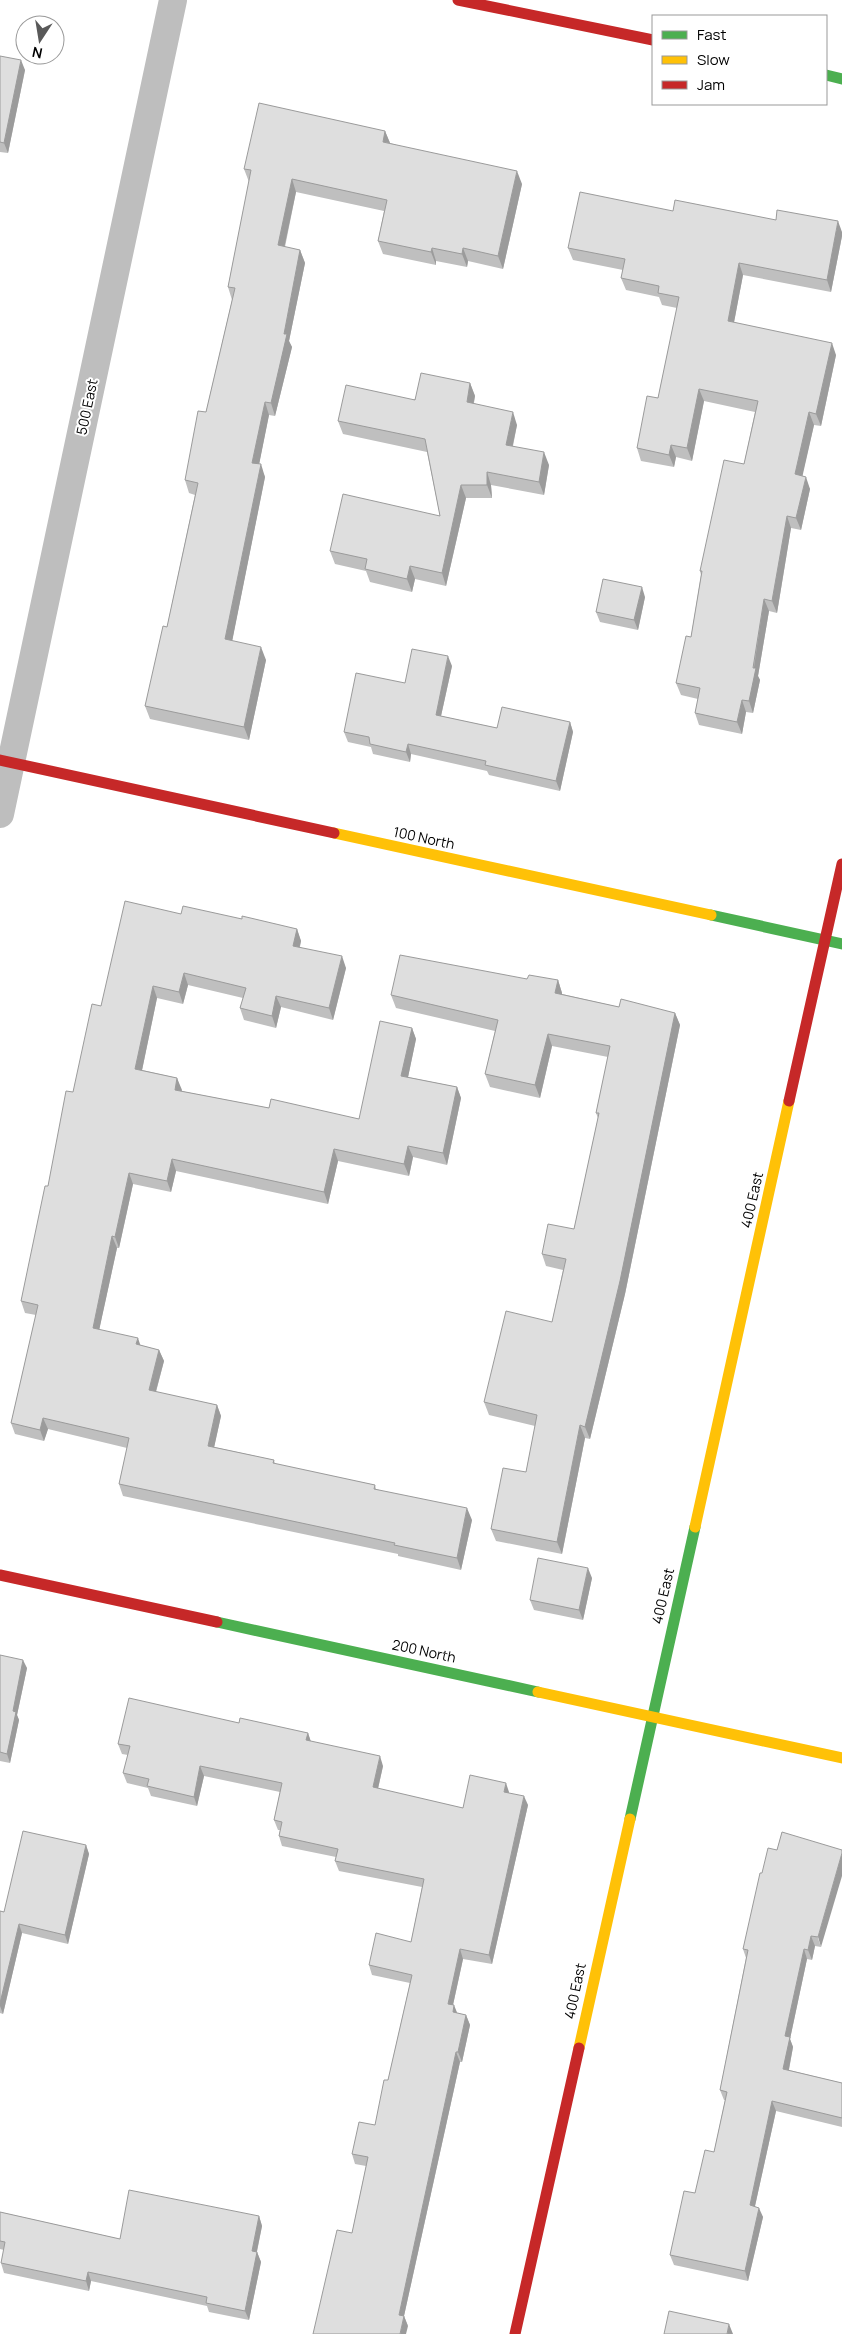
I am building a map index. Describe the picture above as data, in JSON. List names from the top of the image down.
{
  "streets": {
    "street": [
      "500 East",
      "100 North",
      "400 East",
      "200 North"
    ]
  },
  "crossings": [
    ["500 East", "100 North"],
    ["100 North", "400 East"],
    ["400 East", "200 North"]
  ],
  "legend": ["Fast", "Slow", "Jam"],
  "north": "bottom"
}
